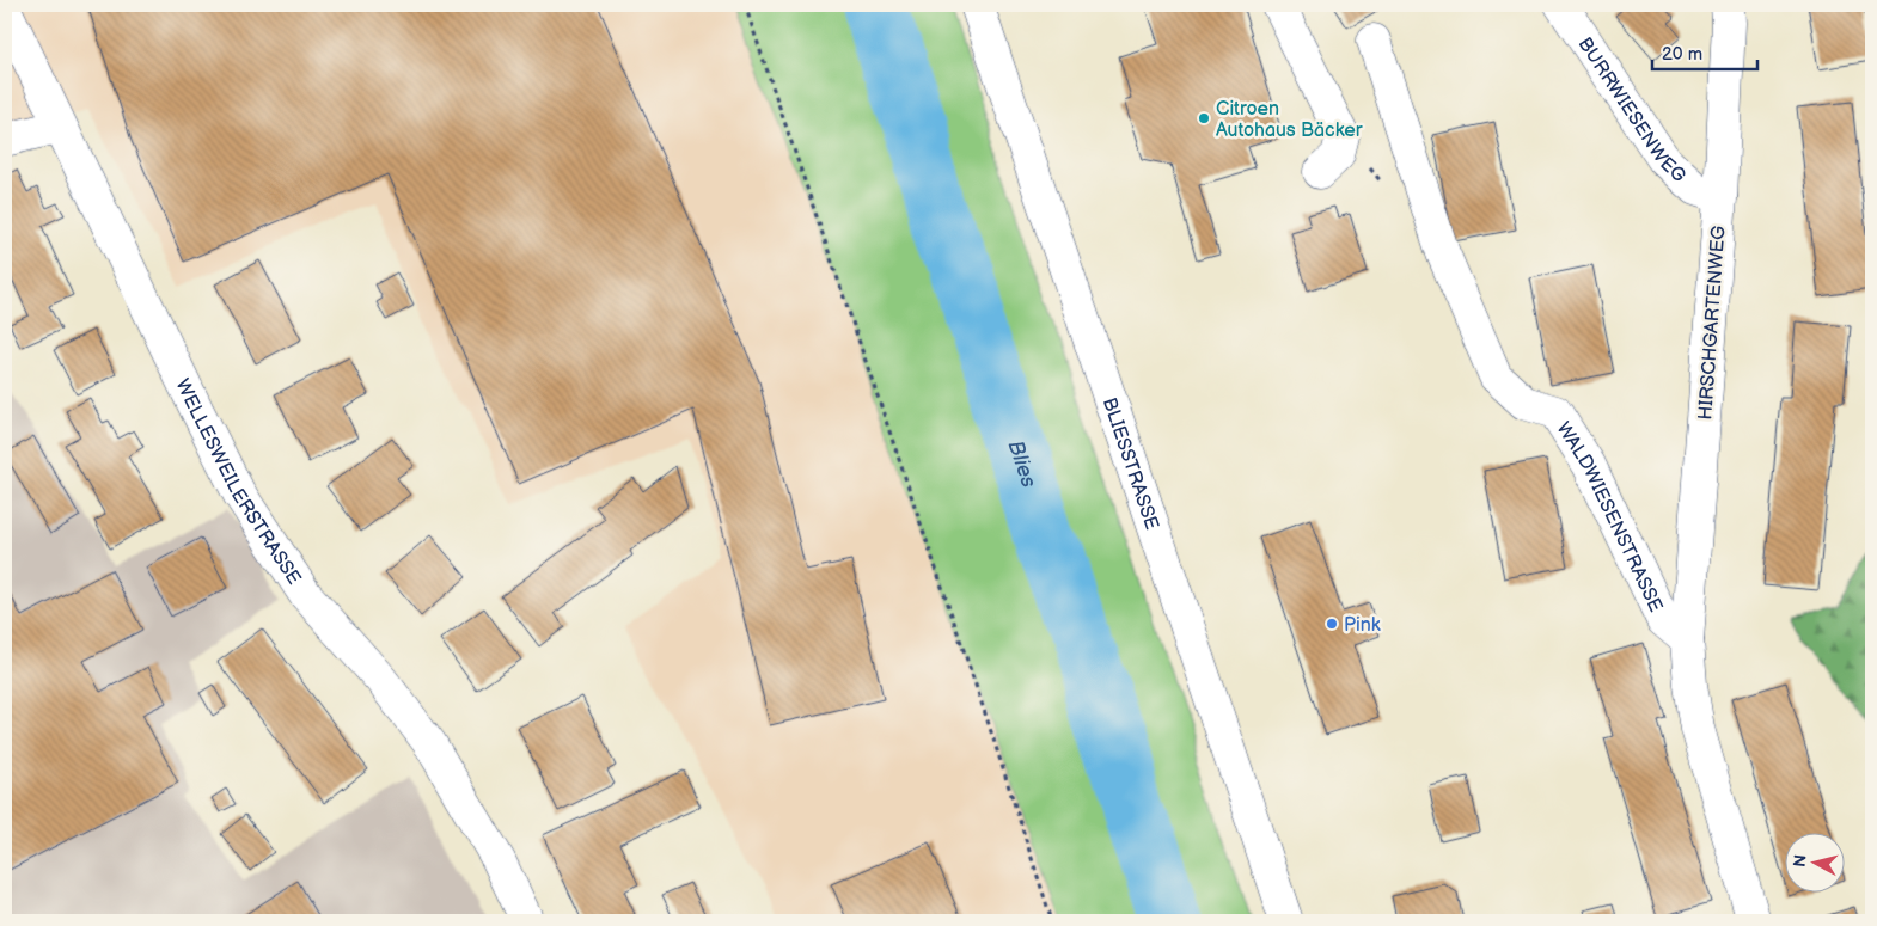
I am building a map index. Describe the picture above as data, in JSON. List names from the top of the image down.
{
  "streets": {
    "street": [
      "BURRWIESENWEG",
      "HIRSCHGARTENWEG",
      "BLIESSTRASSE",
      "WELLESWEILERSTRASSE",
      "WALDWIESENSTRASSE"
    ]
  },
  "crossings": [
    ["BURRWIESENWEG", "HIRSCHGARTENWEG"],
    ["HIRSCHGARTENWEG", "WALDWIESENSTRASSE"]
  ],
  "water": ["Blies"],
  "places": ["Citroen Autohaus Bäcker", "Pink"],
  "scale_bar": "20 m",
  "north": "left"
}
